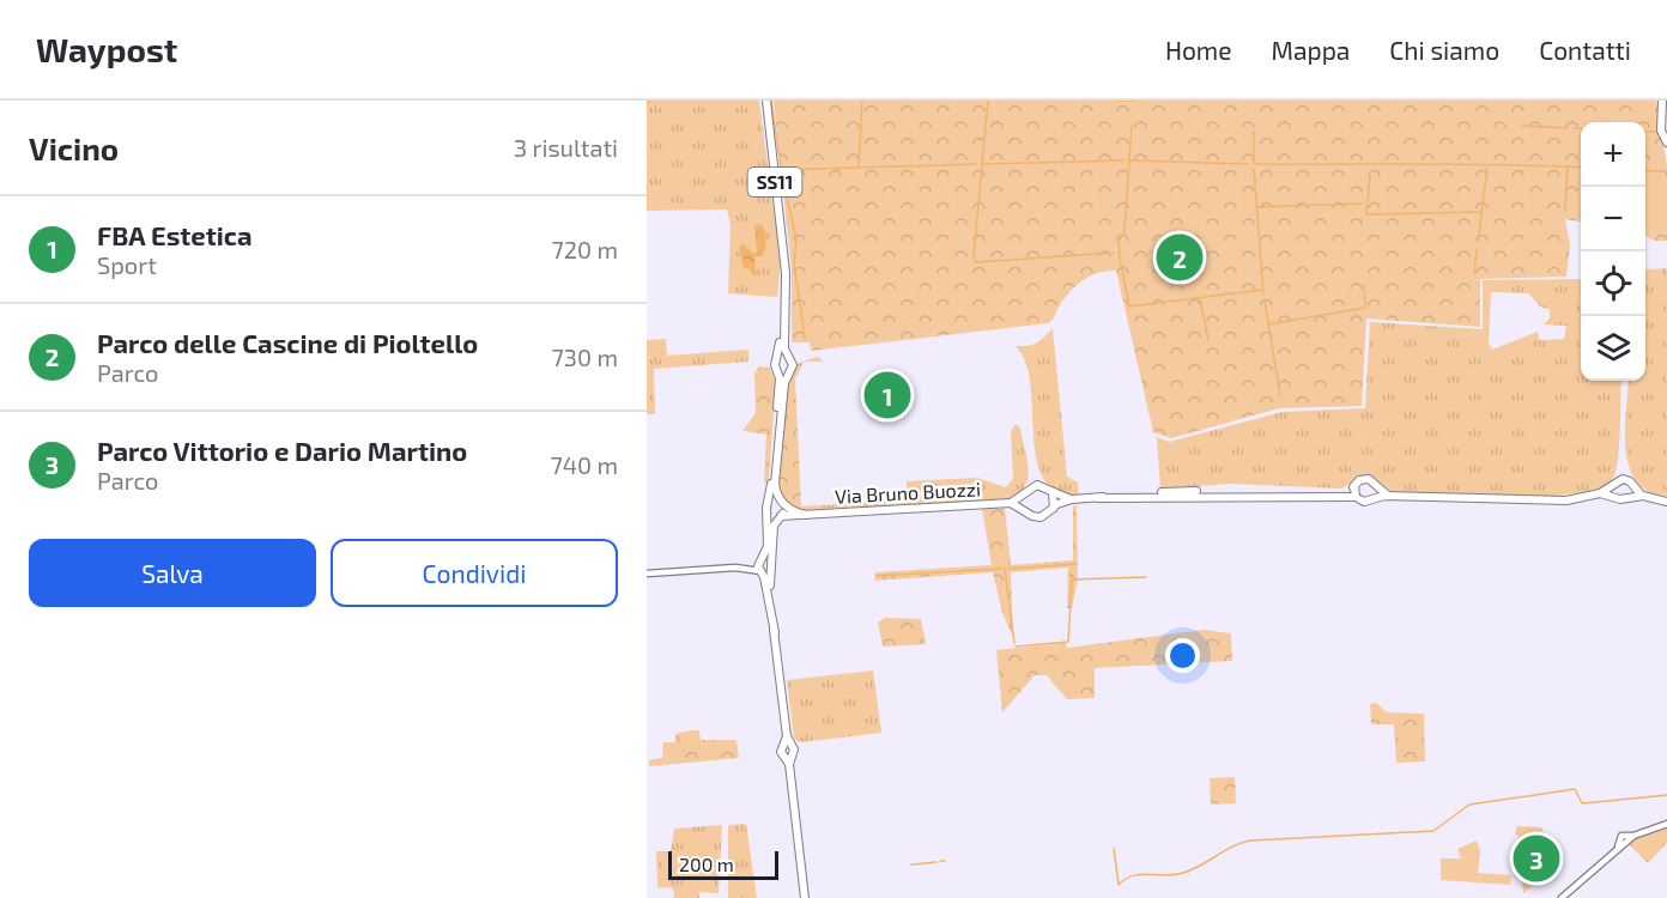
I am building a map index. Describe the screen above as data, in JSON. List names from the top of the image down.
{
  "streets": {
    "main road": ["SS11", "Via Bruno Buozzi"]
  },
  "crossings": [
    ["SS11", "Via Bruno Buozzi"]
  ],
  "scale_bar": "200 m",
  "page": {
    "header": "Waypost",
    "nav": [
      "Home",
      "Mappa",
      "Chi siamo",
      "Contatti"
    ],
    "heading": ["Vicino", "3 risultati"],
    "map_buttons": ["+", "−"],
    "list": [
      {
        "mark": "1",
        "name": "FBA Estetica",
        "note": "Sport",
        "value": "720 m"
      },
      {
        "mark": "2",
        "name": "Parco delle Cascine di Pioltello",
        "note": "Parco",
        "value": "730 m"
      },
      {
        "mark": "3",
        "name": "Parco Vittorio e Dario Martino",
        "note": "Parco",
        "value": "740 m"
      }
    ],
    "pins": ["2", "1", "3"],
    "buttons": ["Salva", "Condividi"],
    "scale": "200 m"
  }
}
